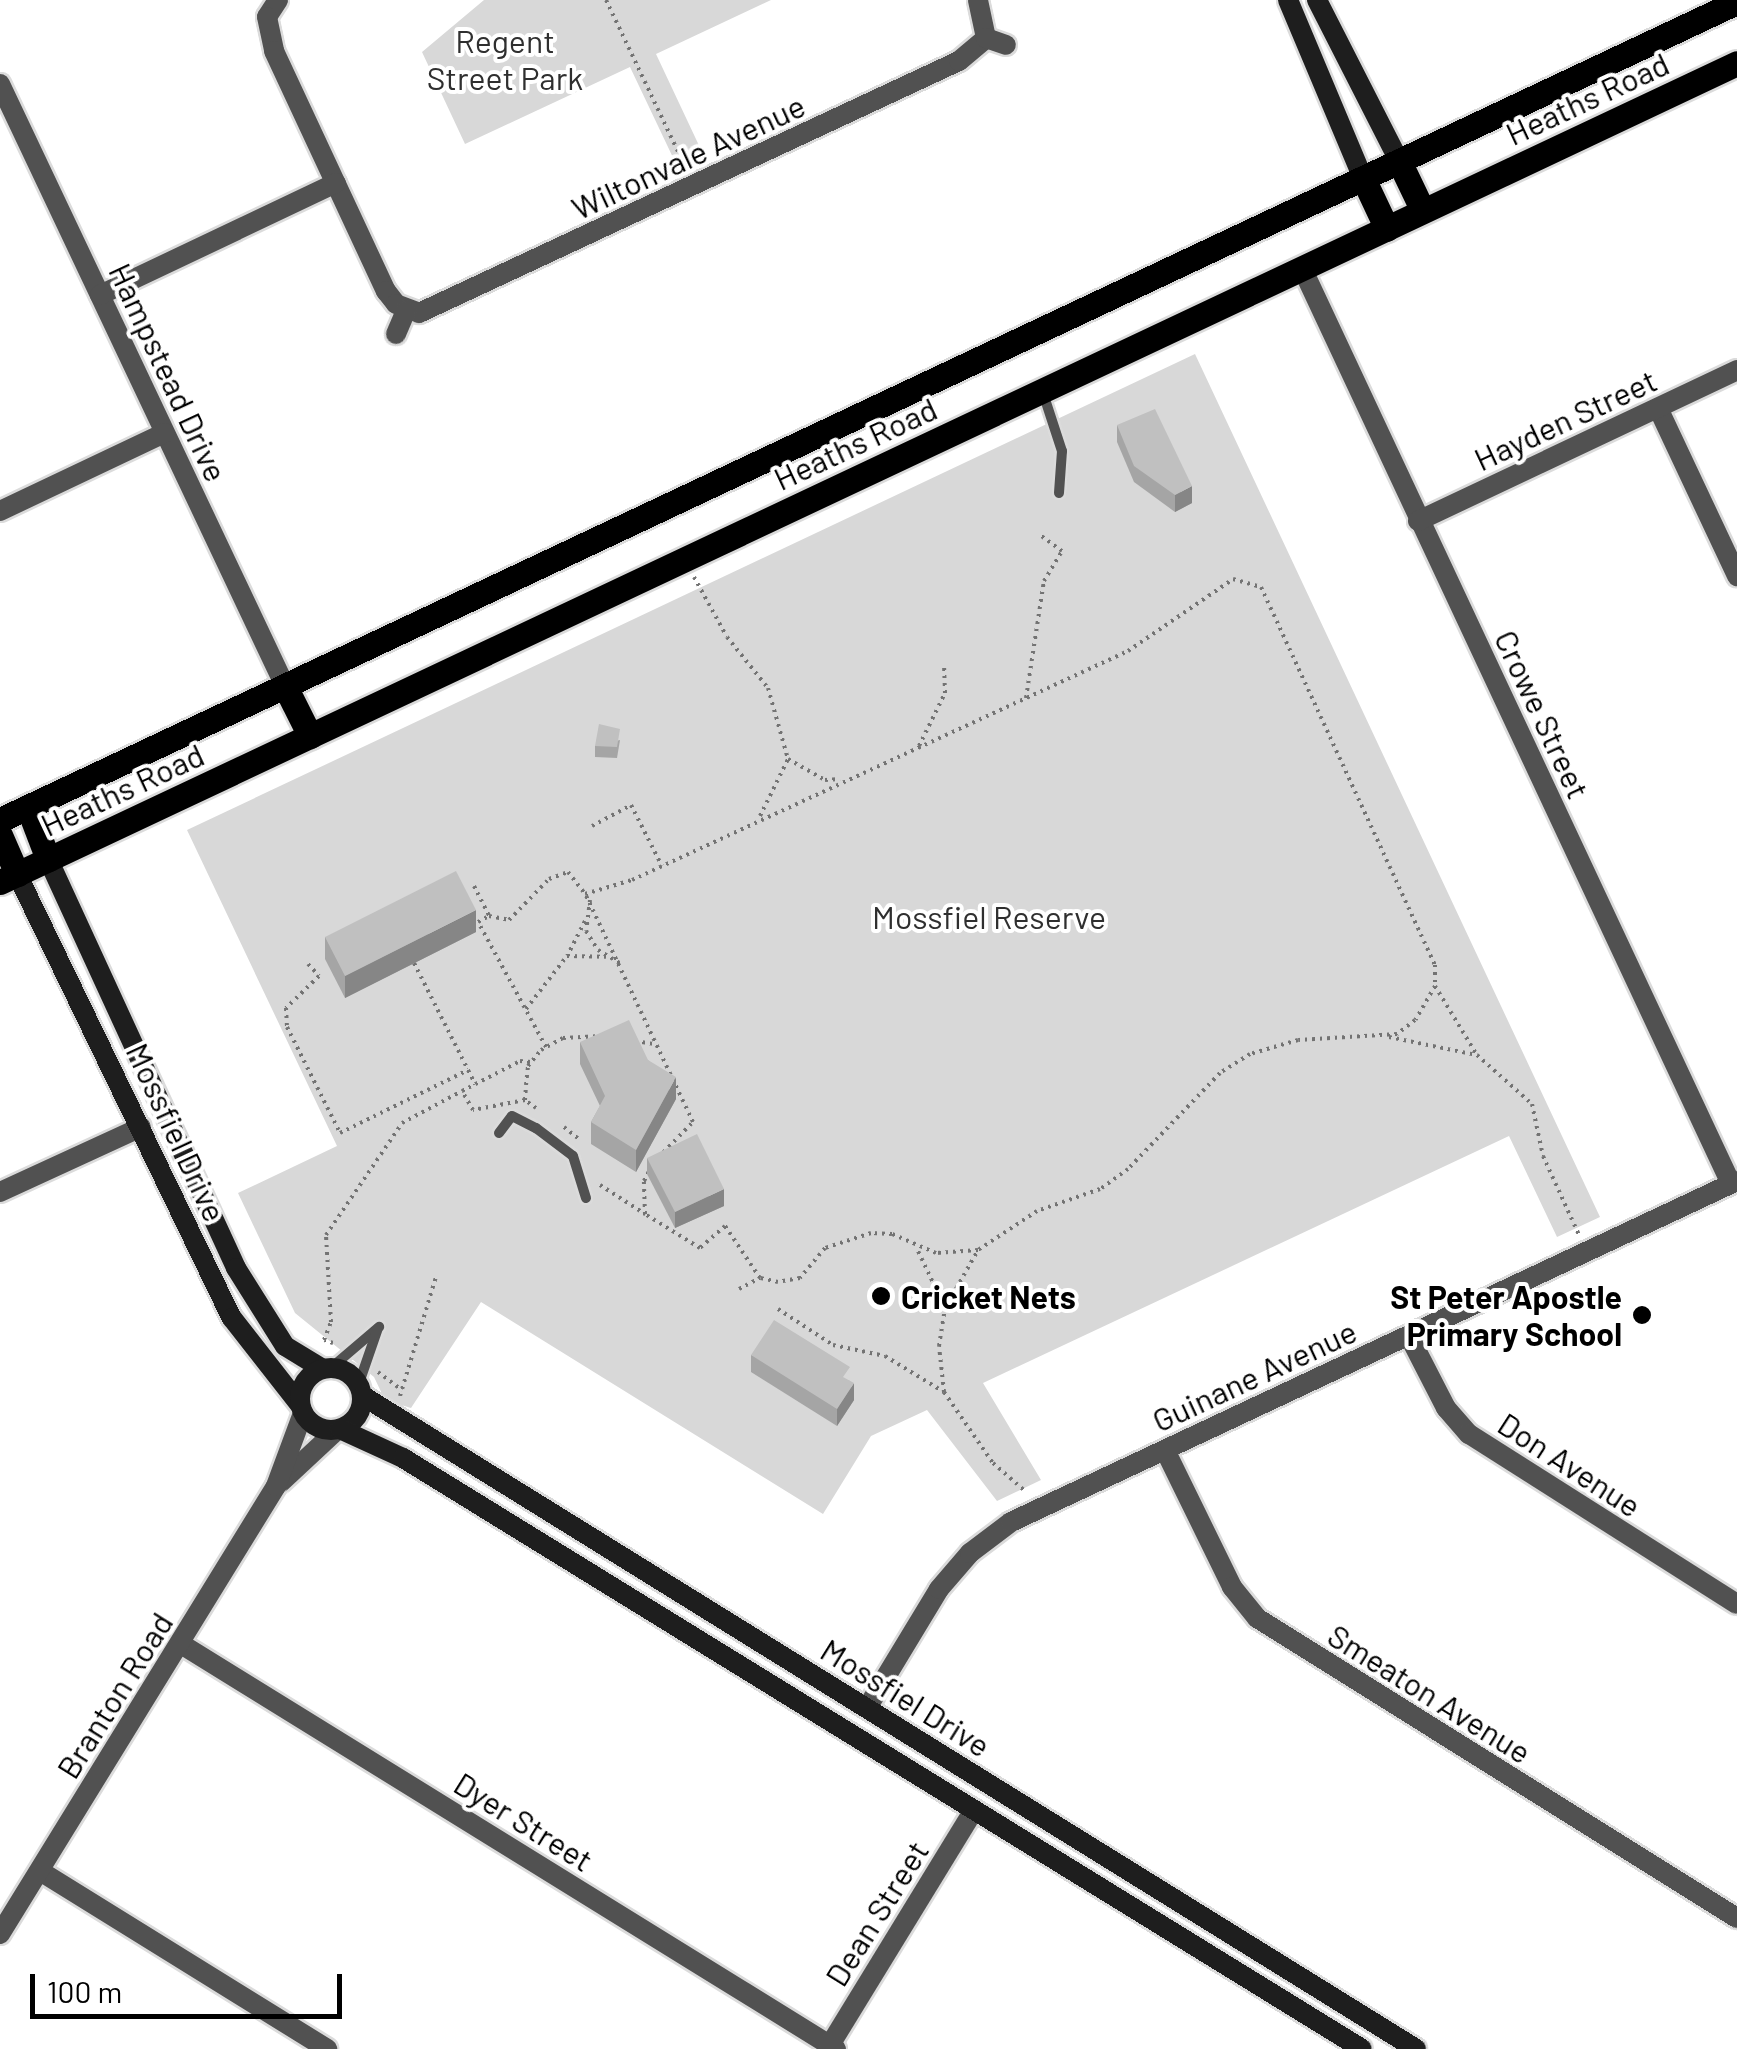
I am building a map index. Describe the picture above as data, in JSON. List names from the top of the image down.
{
  "streets": {
    "main road": ["Heaths Road"],
    "street": [
      "Wiltonvale Avenue",
      "Hampstead Drive",
      "Hayden Street",
      "Crowe Street",
      "Mossfiel Drive",
      "Guinane Avenue",
      "Don Avenue",
      "Smeaton Avenue",
      "Branton Road",
      "Dyer Street",
      "Dean Street"
    ]
  },
  "crossings": [
    ["Heaths Road", "Hampstead Drive"],
    ["Heaths Road", "Crowe Street"],
    ["Heaths Road", "Mossfiel Drive"],
    ["Hayden Street", "Crowe Street"],
    ["Crowe Street", "Guinane Avenue"],
    ["Mossfiel Drive", "Guinane Avenue"],
    ["Mossfiel Drive", "Branton Road"],
    ["Mossfiel Drive", "Dean Street"],
    ["Guinane Avenue", "Don Avenue"],
    ["Guinane Avenue", "Smeaton Avenue"],
    ["Branton Road", "Dyer Street"],
    ["Dyer Street", "Dean Street"]
  ],
  "parks": ["Regent Street Park", "Mossfiel Reserve"],
  "places": ["Cricket Nets", "St Peter Apostle Primary School"],
  "scale_bar": "100 m"
}
